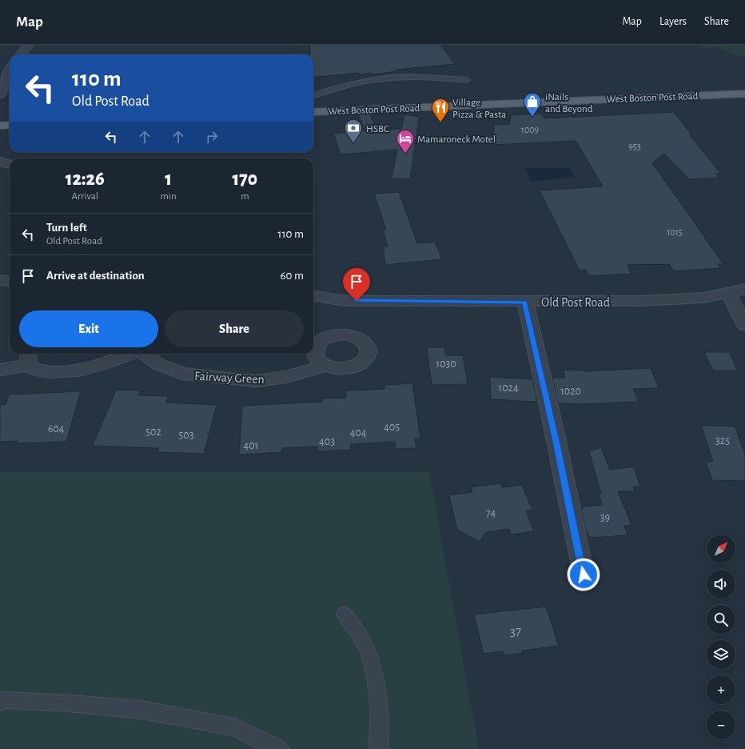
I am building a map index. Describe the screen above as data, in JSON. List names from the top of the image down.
{
  "streets": {
    "main road": ["West Boston Post Road"],
    "street": ["Old Post Road", "Fairway Green"]
  },
  "places": {
    "shop": ["iNails and Beyond"],
    "restaurant": ["Village Pizza & Pasta"],
    "bank": ["HSBC"],
    "hotel": ["Mamaroneck Motel"]
  },
  "house_numbers": [
    "1009",
    "953",
    "1015",
    "1030",
    "1024",
    "1020",
    "405",
    "604",
    "502",
    "404",
    "503",
    "325",
    "403",
    "401",
    "74",
    "39",
    "37"
  ],
  "north": "top right",
  "page": {
    "header": "Map",
    "nav": ["Map", "Layers", "Share"],
    "turn": ["110 m", "Old Post Road"],
    "eta": [
      "12:26",
      "Arrival",
      "1",
      "min",
      "170",
      "m"
    ],
    "list": [
      {
        "name": "Turn left",
        "note": "Old Post Road",
        "value": "110 m"
      },
      {
        "name": "Arrive at destination",
        "value": "60 m"
      }
    ],
    "buttons": ["Exit", "Share"],
    "map_buttons": ["+", "−"]
  }
}
